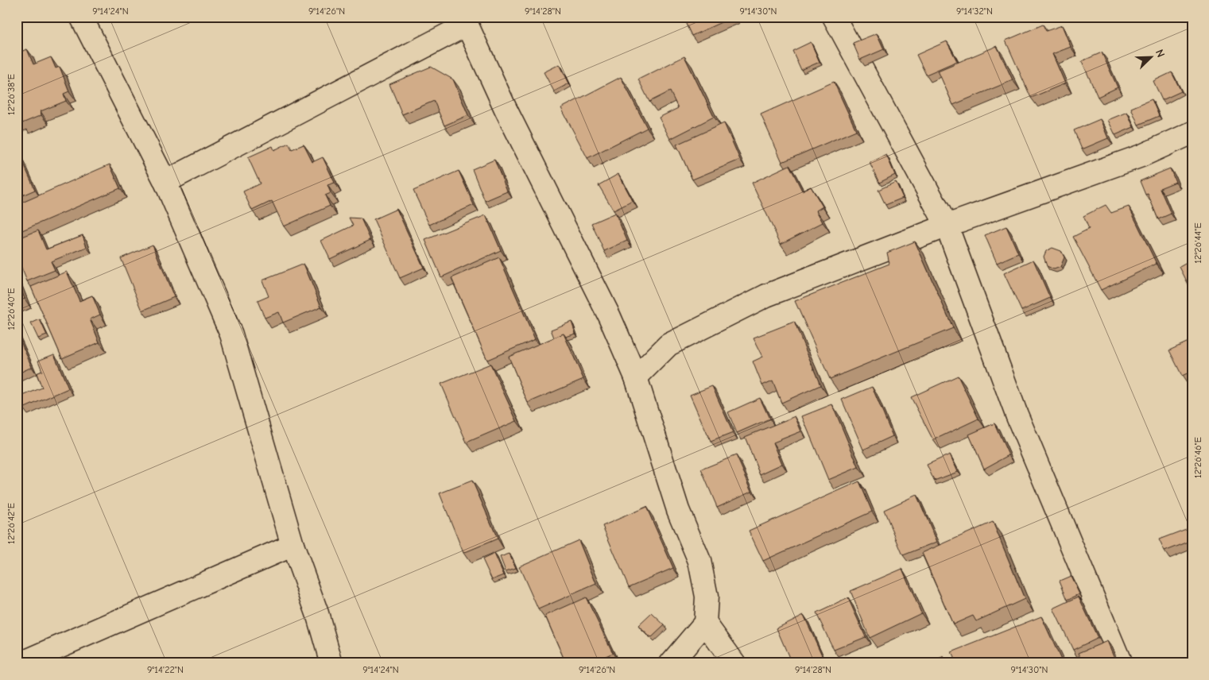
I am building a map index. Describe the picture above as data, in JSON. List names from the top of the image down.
{
  "north": "top right",
  "coordinates": [
    "9°14'24\"N",
    "9°14'26\"N",
    "9°14'28\"N",
    "9°14'30\"N",
    "9°14'32\"N",
    "12°26'38\"E",
    "12°26'44\"E",
    "12°26'40\"E",
    "12°26'46\"E",
    "12°26'42\"E",
    "9°14'22\"N"
  ]
}
